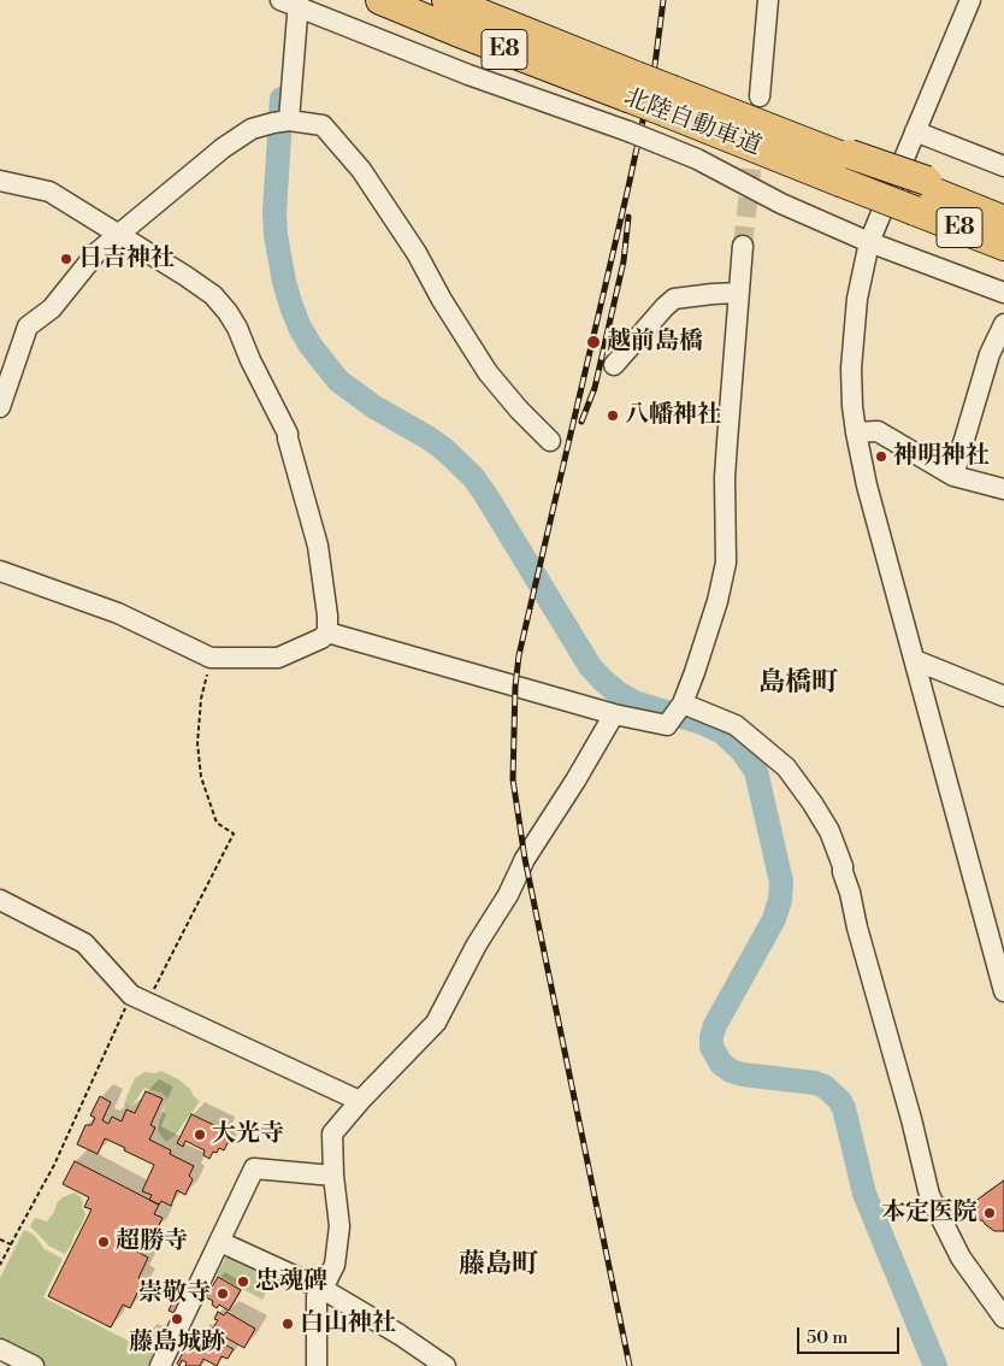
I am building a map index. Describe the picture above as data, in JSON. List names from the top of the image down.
{
  "streets": {
    "highway": ["E8", "北陸自動車道"]
  },
  "districts": ["島橋町", "藤島町"],
  "places": [
    "日吉神社",
    "越前島橋",
    "八幡神社",
    "神明神社",
    "大光寺",
    "本定医院",
    "超勝寺",
    "忠魂碑",
    "崇敬寺",
    "藤島城跡",
    "白山神社"
  ],
  "scale_bar": "50 m"
}
